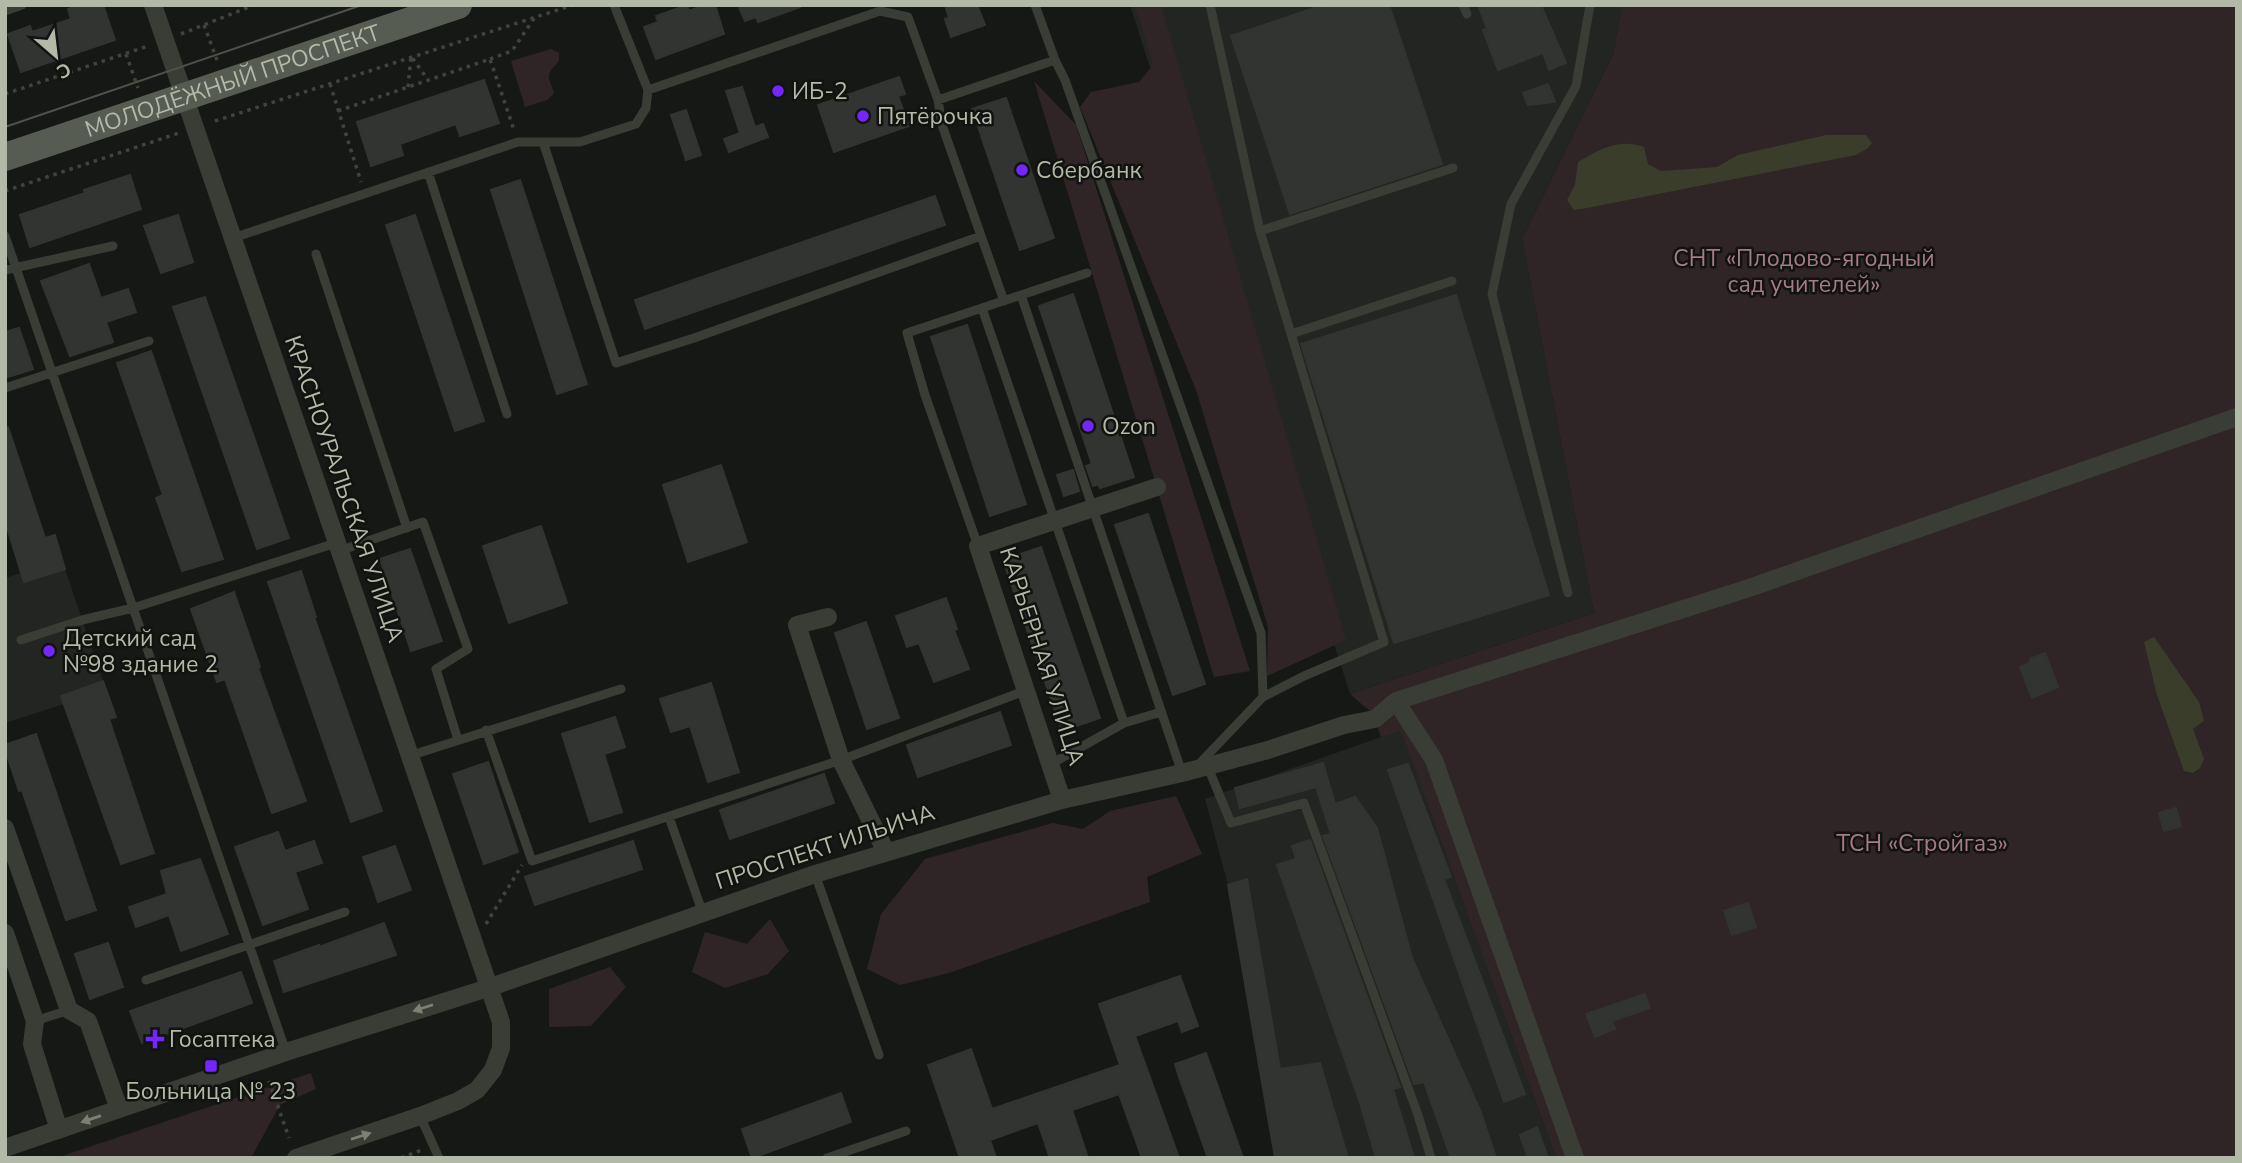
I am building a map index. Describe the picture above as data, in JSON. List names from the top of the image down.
{
  "streets": {
    "main road": ["МОЛОДЁЖНЫЙ ПРОСПЕКТ"],
    "street": ["КРАСНОУРАЛЬСКАЯ УЛИЦА", "КАРЬЕРНАЯ УЛИЦА", "ПРОСПЕКТ ИЛЬИЧА"]
  },
  "crossings": [
    ["МОЛОДЁЖНЫЙ ПРОСПЕКТ", "КРАСНОУРАЛЬСКАЯ УЛИЦА"],
    ["КРАСНОУРАЛЬСКАЯ УЛИЦА", "ПРОСПЕКТ ИЛЬИЧА"],
    ["КАРЬЕРНАЯ УЛИЦА", "ПРОСПЕКТ ИЛЬИЧА"]
  ],
  "parks": ["СНТ «Плодово-ягодный сад учителей»", "ТСН «Стройгаз»"],
  "places": {
    "other": [
      "ИБ-2",
      "Пятёрочка",
      "Сбербанк",
      "Ozon",
      "Детский сад №98 здание 2"
    ],
    "health": ["Госаптека"],
    "transit": ["Больница № 23"]
  },
  "north": "bottom right"
}
